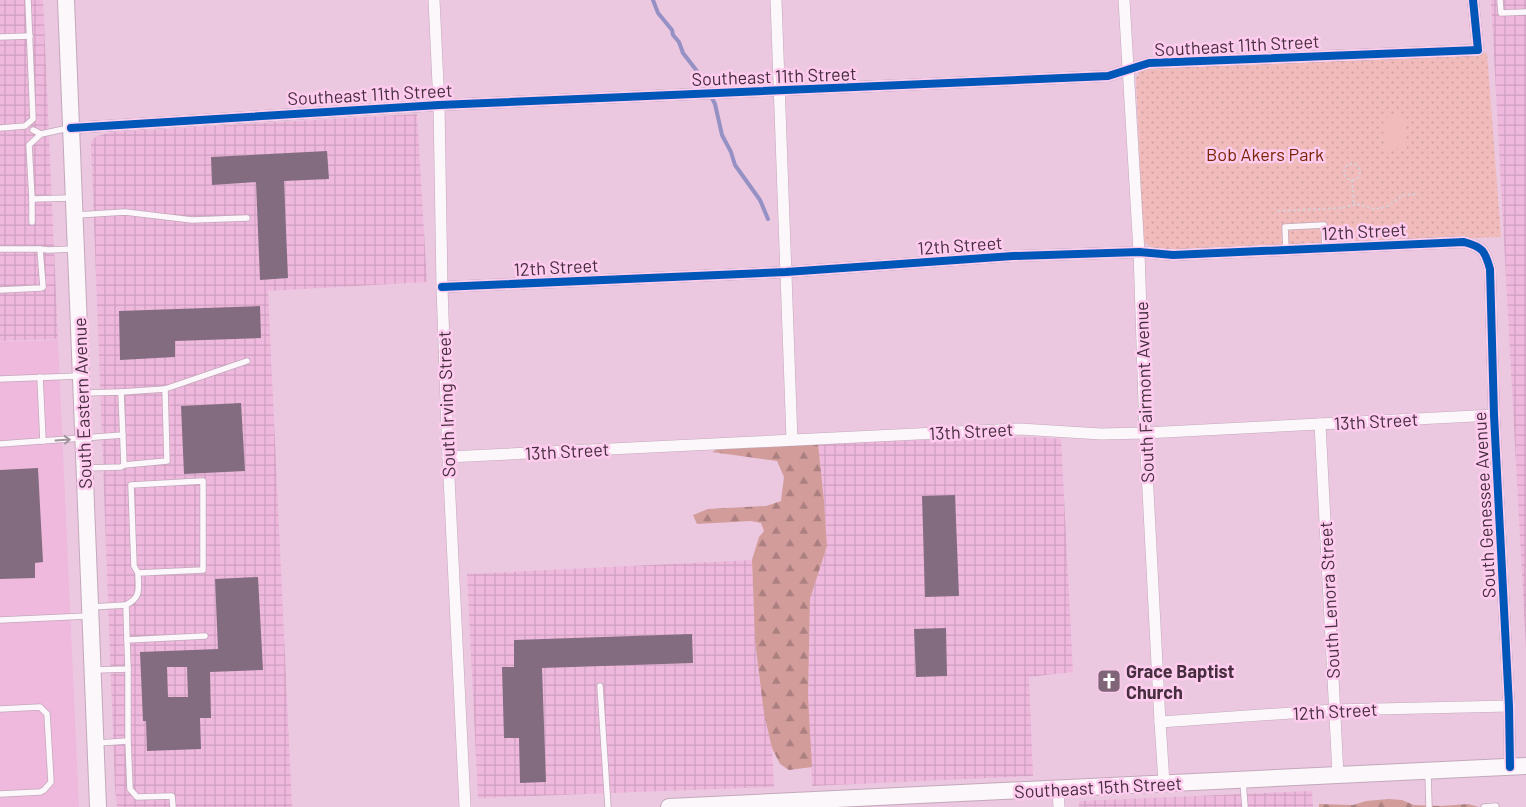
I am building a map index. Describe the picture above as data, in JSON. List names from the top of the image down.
{
  "streets": {
    "main road": ["South Eastern Avenue", "Southeast 15th Street"],
    "street": [
      "Southeast 11th Street",
      "12th Street",
      "South Fairmont Avenue",
      "South Irving Street",
      "13th Street",
      "South Genessee Avenue",
      "South Lenora Street"
    ]
  },
  "crossings": [
    ["Southeast 11th Street", "South Fairmont Avenue"],
    ["Southeast 11th Street", "South Eastern Avenue"],
    ["Southeast 11th Street", "South Irving Street"],
    ["12th Street", "South Fairmont Avenue"],
    ["12th Street", "South Irving Street"],
    ["12th Street", "South Genessee Avenue"],
    ["12th Street", "South Lenora Street"],
    ["South Fairmont Avenue", "13th Street"],
    ["South Fairmont Avenue", "Southeast 15th Street"],
    ["South Irving Street", "13th Street"],
    ["13th Street", "South Genessee Avenue"],
    ["13th Street", "South Lenora Street"],
    ["South Genessee Avenue", "Southeast 15th Street"],
    ["South Lenora Street", "Southeast 15th Street"]
  ],
  "parks": ["Bob Akers Park"],
  "places": {
    "church": ["Grace Baptist Church"]
  }
}
